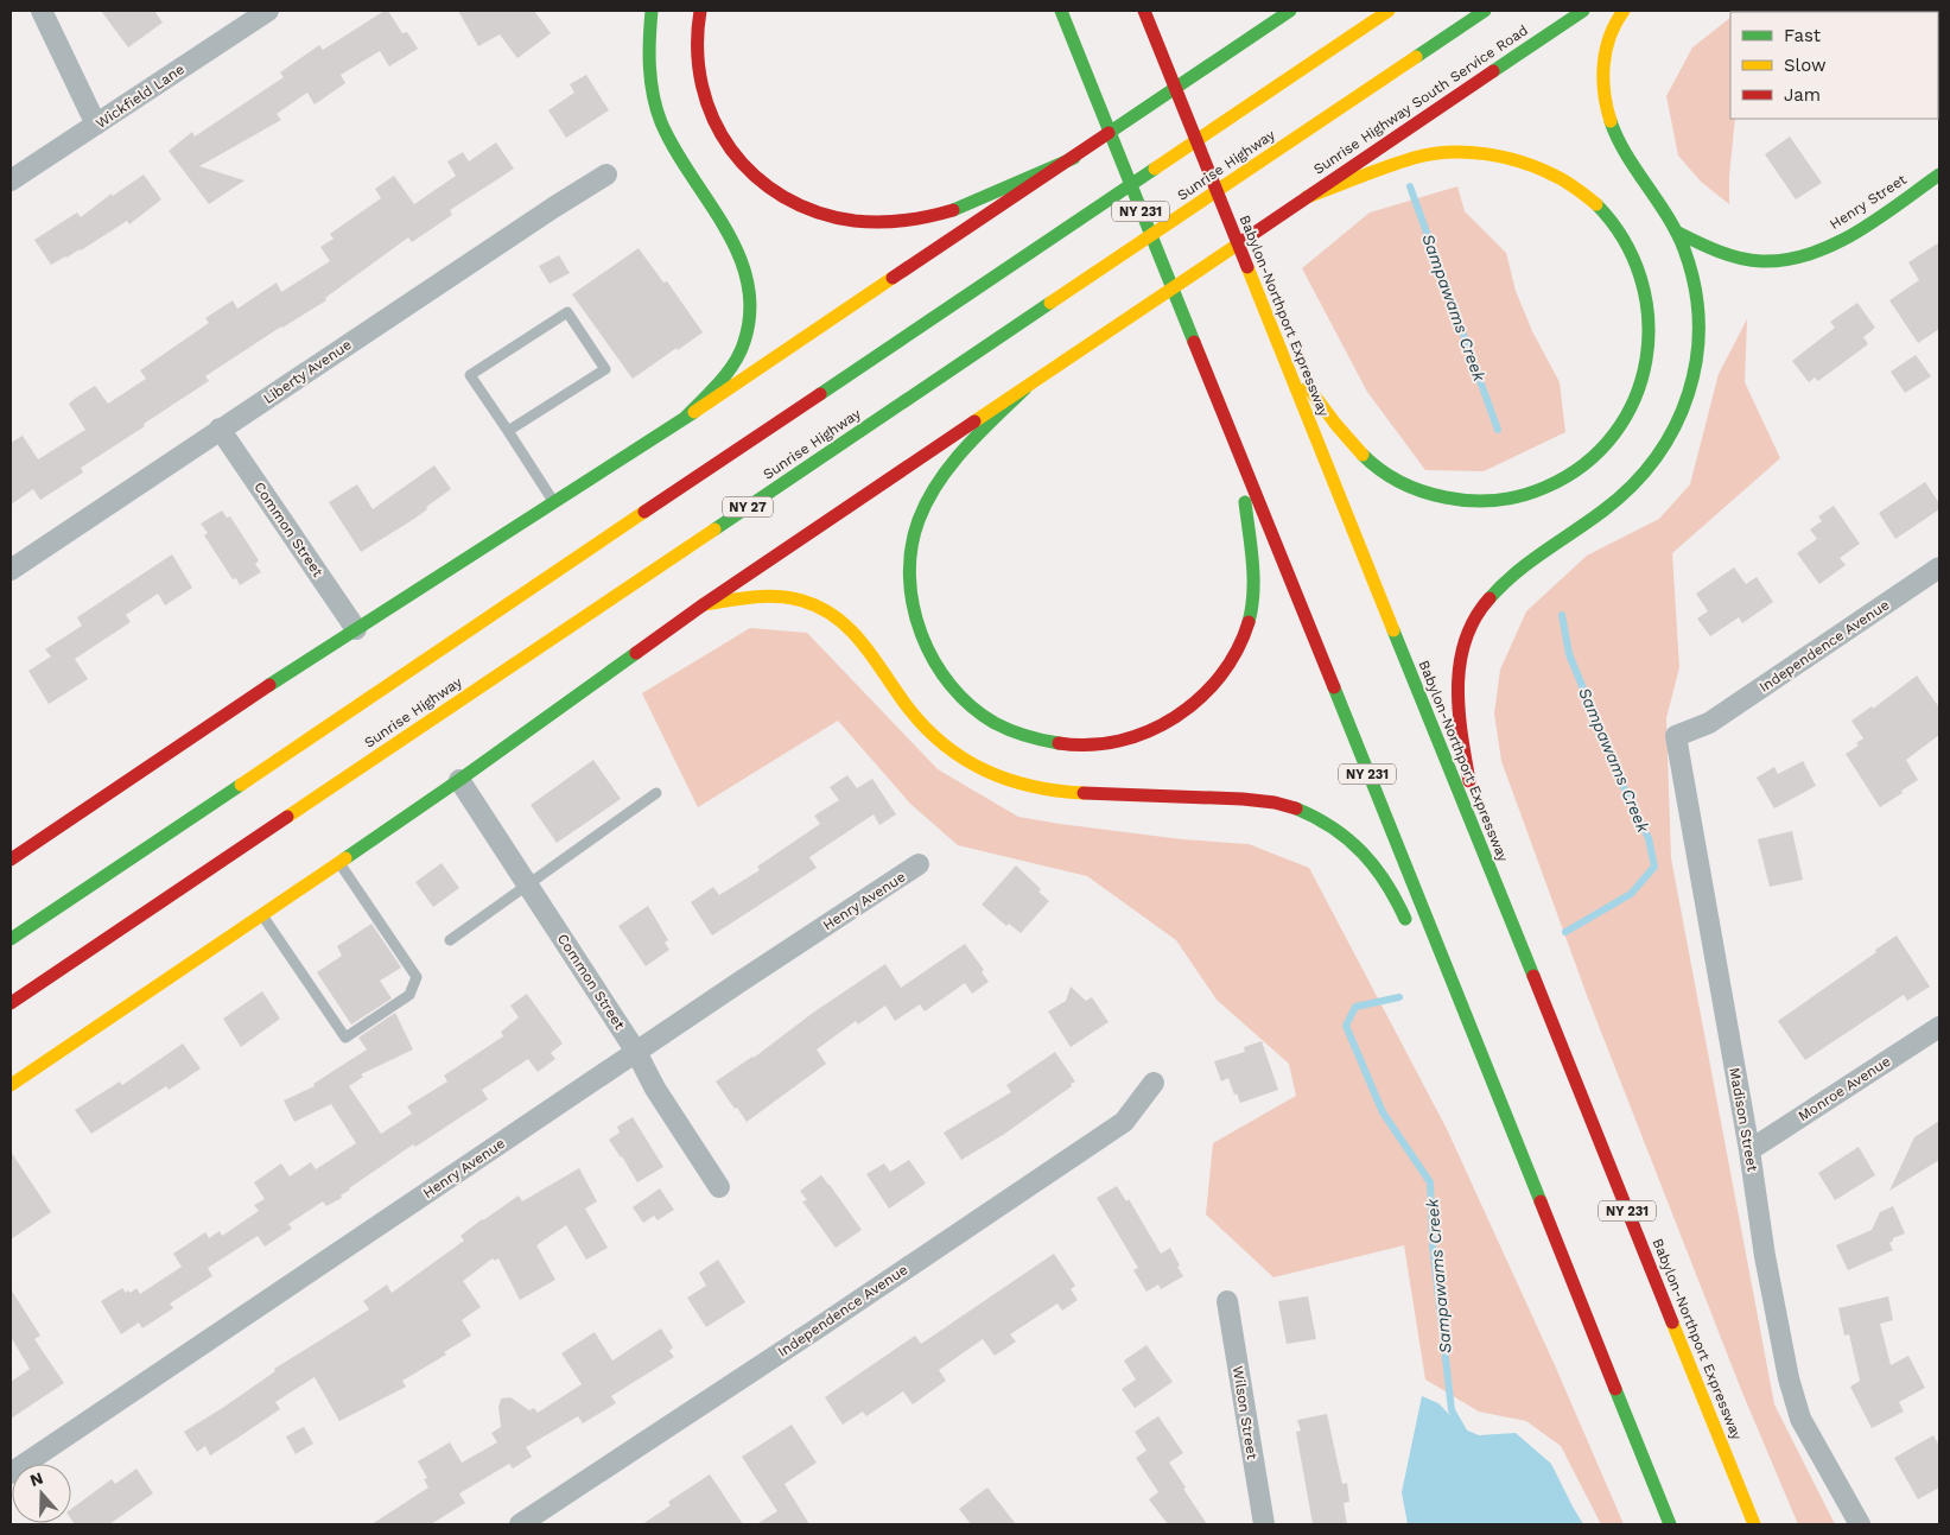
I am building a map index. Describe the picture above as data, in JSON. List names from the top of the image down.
{
  "streets": {
    "main road": [
      "Sunrise Highway South Service Road",
      "Sunrise Highway",
      "Henry Street",
      "NY 231",
      "Babylon-Northport Expressway",
      "NY 27"
    ],
    "street": [
      "Wickfield Lane",
      "Liberty Avenue",
      "Common Street",
      "Independence Avenue",
      "Henry Avenue",
      "Monroe Avenue",
      "Madison Street",
      "Wilson Street"
    ]
  },
  "crossings": [
    ["Liberty Avenue", "Common Street"],
    ["Common Street", "Henry Avenue"],
    ["Independence Avenue", "Madison Street"],
    ["Monroe Avenue", "Madison Street"]
  ],
  "water": ["Sampawams Creek"],
  "legend": ["Fast", "Slow", "Jam"],
  "north": "top"
}
